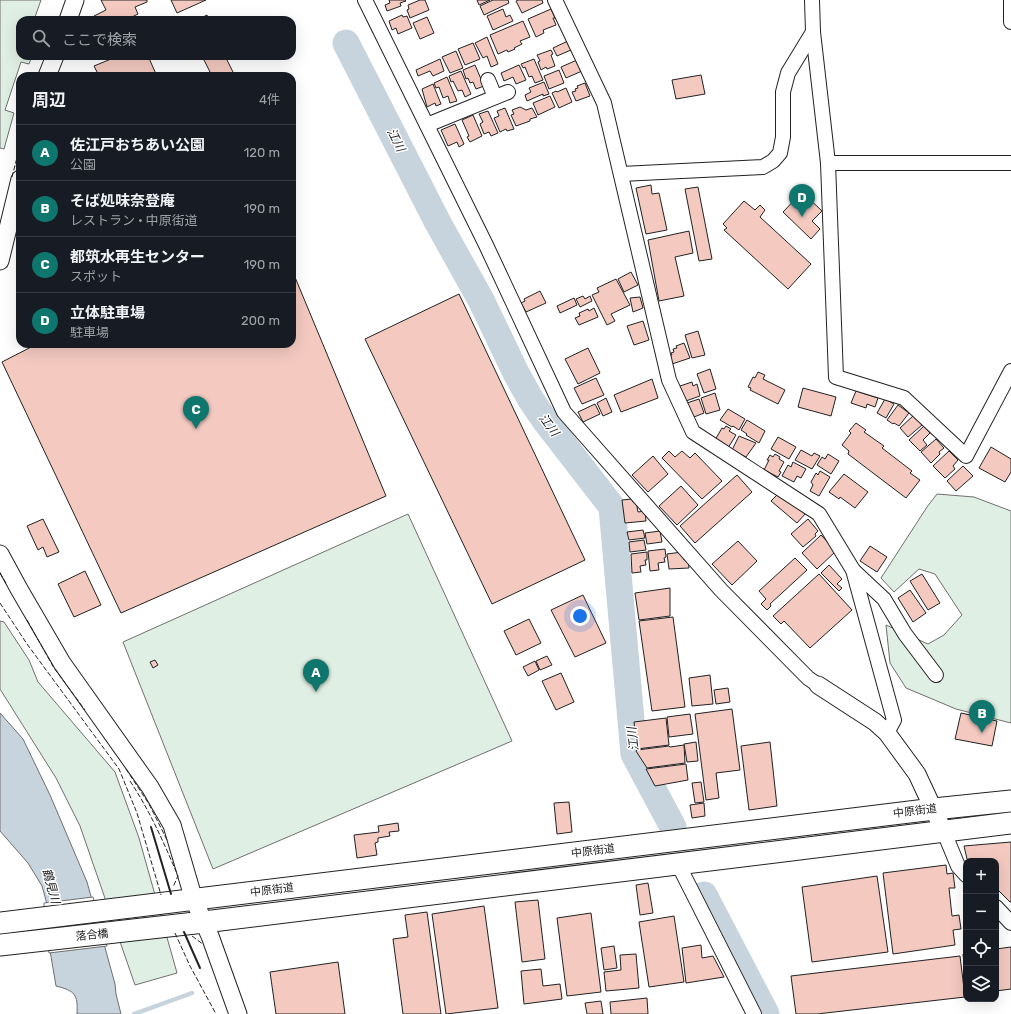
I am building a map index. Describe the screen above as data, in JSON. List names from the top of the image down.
{
  "streets": {
    "main road": ["中原街道", "落合橋"]
  },
  "crossings": [
    ["中原街道", "落合橋"]
  ],
  "water": ["江川", "鶴見川"],
  "page": {
    "search": "ここで検索",
    "heading": ["周辺", "4件"],
    "list": [
      {
        "mark": "A",
        "name": "佐江戸おちあい公園",
        "note": "公園",
        "value": "120 m"
      },
      {
        "mark": "B",
        "name": "そば処味奈登庵",
        "note": "レストラン · 中原街道",
        "value": "190 m"
      },
      {
        "mark": "C",
        "name": "都筑水再生センター",
        "note": "スポット",
        "value": "190 m"
      },
      {
        "mark": "D",
        "name": "立体駐車場",
        "note": "駐車場",
        "value": "200 m"
      }
    ],
    "pins": [
      "D",
      "C",
      "A",
      "B"
    ],
    "map_buttons": ["+", "−"]
  }
}
